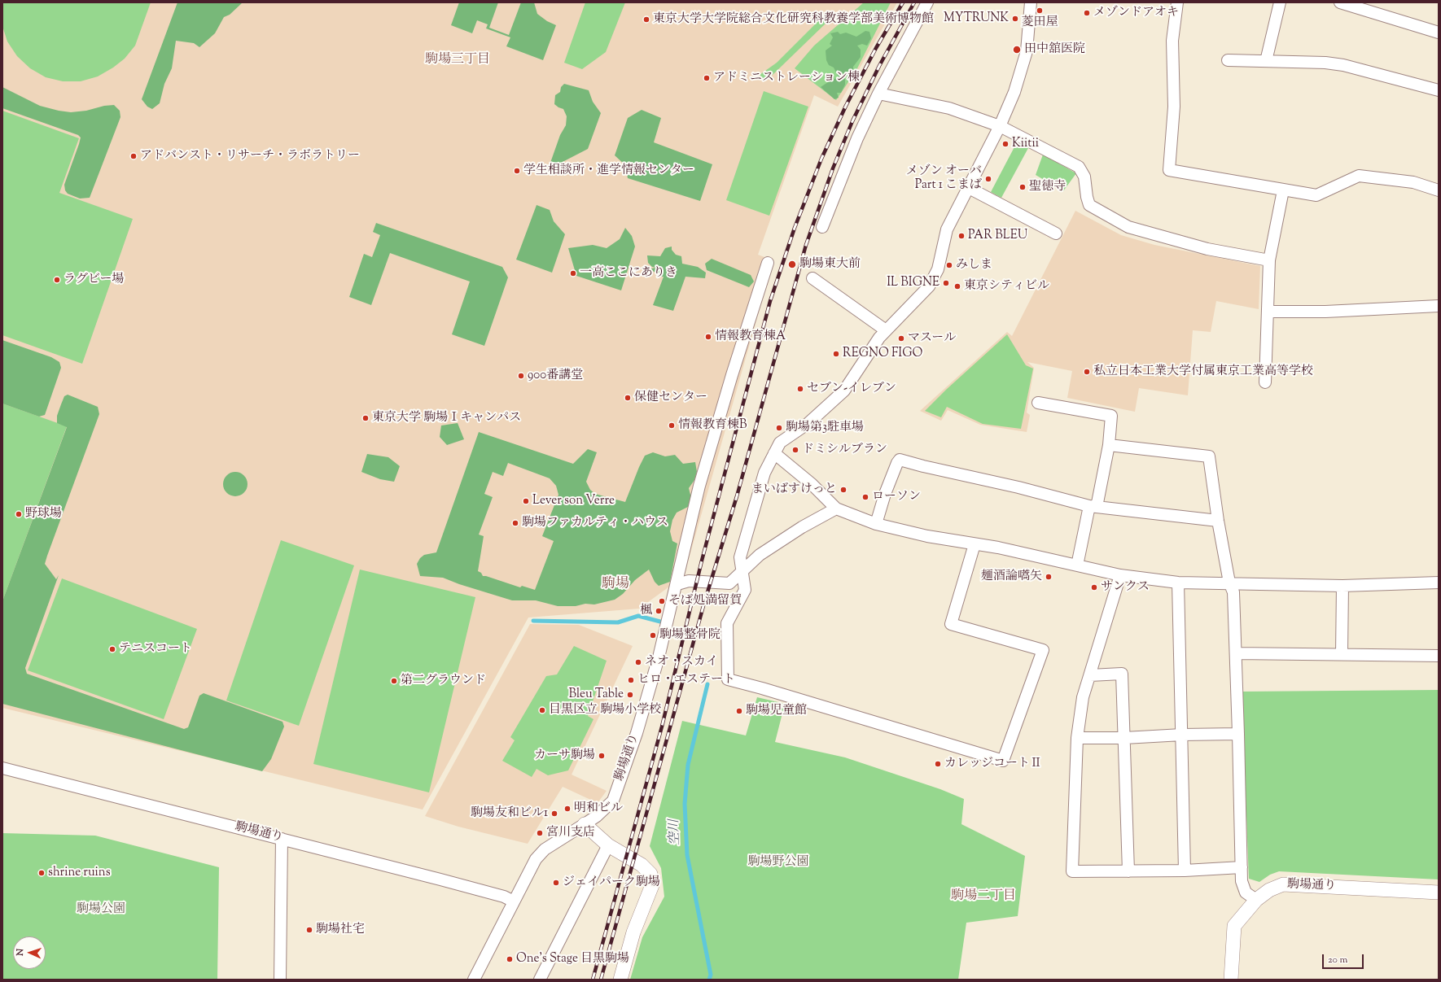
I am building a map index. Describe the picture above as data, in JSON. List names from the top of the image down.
{
  "streets": {
    "street": ["駒場通り"]
  },
  "districts": ["駒場三丁目", "駒場", "駒場二丁目"],
  "water": ["空川"],
  "parks": ["駒場野公園", "駒場公園"],
  "places": [
    "菱田屋",
    "メゾンドアオキ",
    "MYTRUNK",
    "東京大学大学院総合文化研究科教養学部美術博物館",
    "田中舘医院",
    "アドミニストレーション棟",
    "Kiitii",
    "アドバンスト・リサーチ・ラボラトリー",
    "学生相談所・進学情報センター",
    "メゾン オーバ Part 1 こまば",
    "聖徳寺",
    "PAR BLEU",
    "駒場東大前",
    "みしま",
    "一高ここにありき",
    "ラグビー場",
    "IL BIGNE",
    "東京シティビル",
    "情報教育棟A",
    "マスール",
    "REGNO FIGO",
    "私立日本工業大学付属東京工業高等学校",
    "900番講堂",
    "セブン-イレブン",
    "保健センター",
    "東京大学 駒場Ⅰキャンパス",
    "情報教育棟B",
    "駒場第3駐車場",
    "ドミシルブラン",
    "まいばすけっと",
    "ローソン",
    "Lever son Verre",
    "野球場",
    "駒場ファカルティ・ハウス",
    "麺酒論嚆矢",
    "サンクス",
    "そば処満留賀",
    "楓",
    "駒場整骨院",
    "テニスコート",
    "ネオ・スカイ",
    "ヒロ・エステート",
    "第二グラウンド",
    "Bleu Table",
    "目黒区立 駒場小学校",
    "駒場児童館",
    "カーサ駒場",
    "カレッジコートⅡ",
    "明和ビル",
    "駒場友和ビル1",
    "宮川支店",
    "shrine ruins",
    "ジェイパーク駒場",
    "駒場社宅",
    "One's Stage 目黒駒場"
  ],
  "scale_bar": "20 m",
  "north": "left"
}
